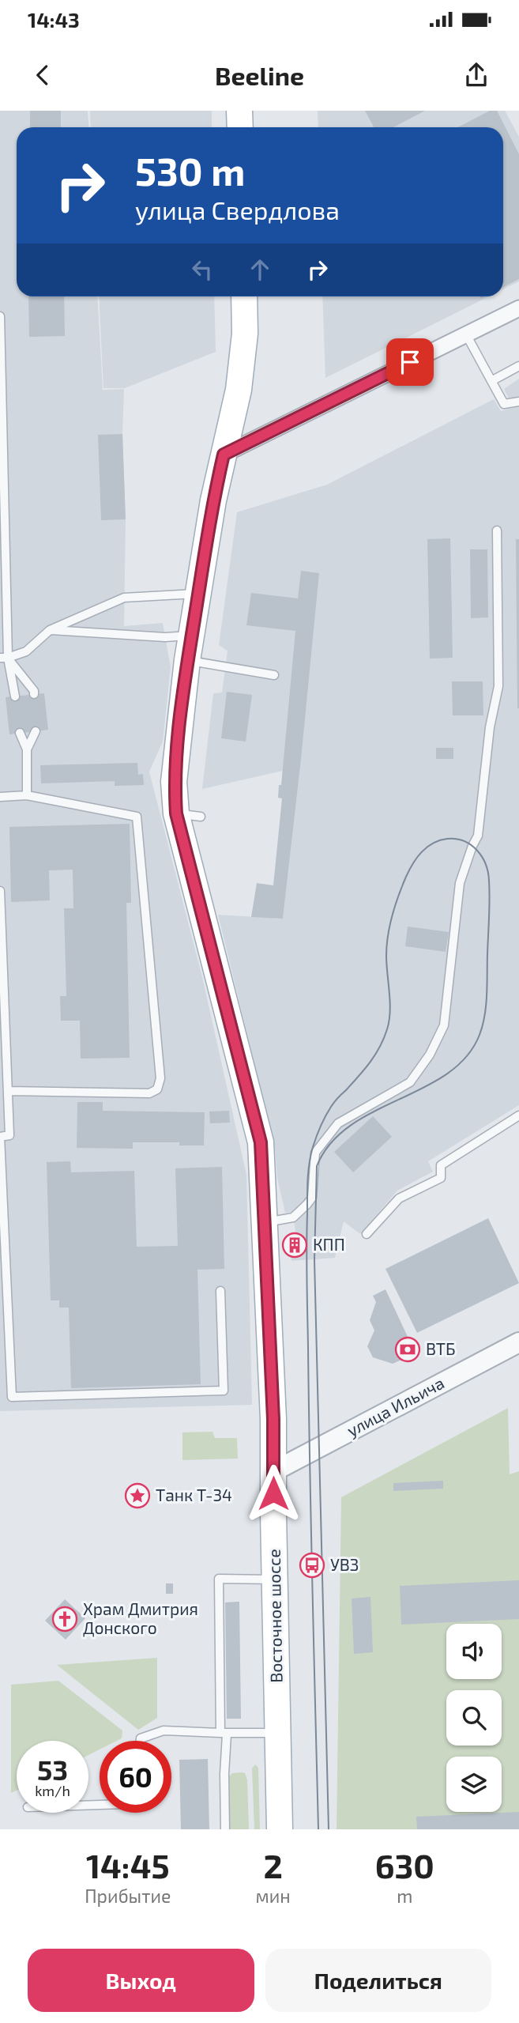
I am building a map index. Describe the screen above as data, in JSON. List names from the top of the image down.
{
  "streets": {
    "main road": ["Восточное шоссе"],
    "street": ["улица Ильича"]
  },
  "crossings": [
    ["улица Ильича", "Восточное шоссе"]
  ],
  "places": {
    "building": ["КПП"],
    "bank": ["ВТБ"],
    "place": ["Танк Т-34"],
    "bus stop": ["УВЗ"],
    "church": ["Храм Дмитрия Донского"]
  },
  "page": {
    "status": "14:43",
    "header": "Beeline",
    "turn": ["530 m", "улица Свердлова"],
    "speed": "53 km/h",
    "limit": "60",
    "eta": [
      "14:45",
      "Прибытие",
      "2",
      "мин",
      "630",
      "m"
    ],
    "buttons": ["Выход", "Поделиться"]
  }
}
